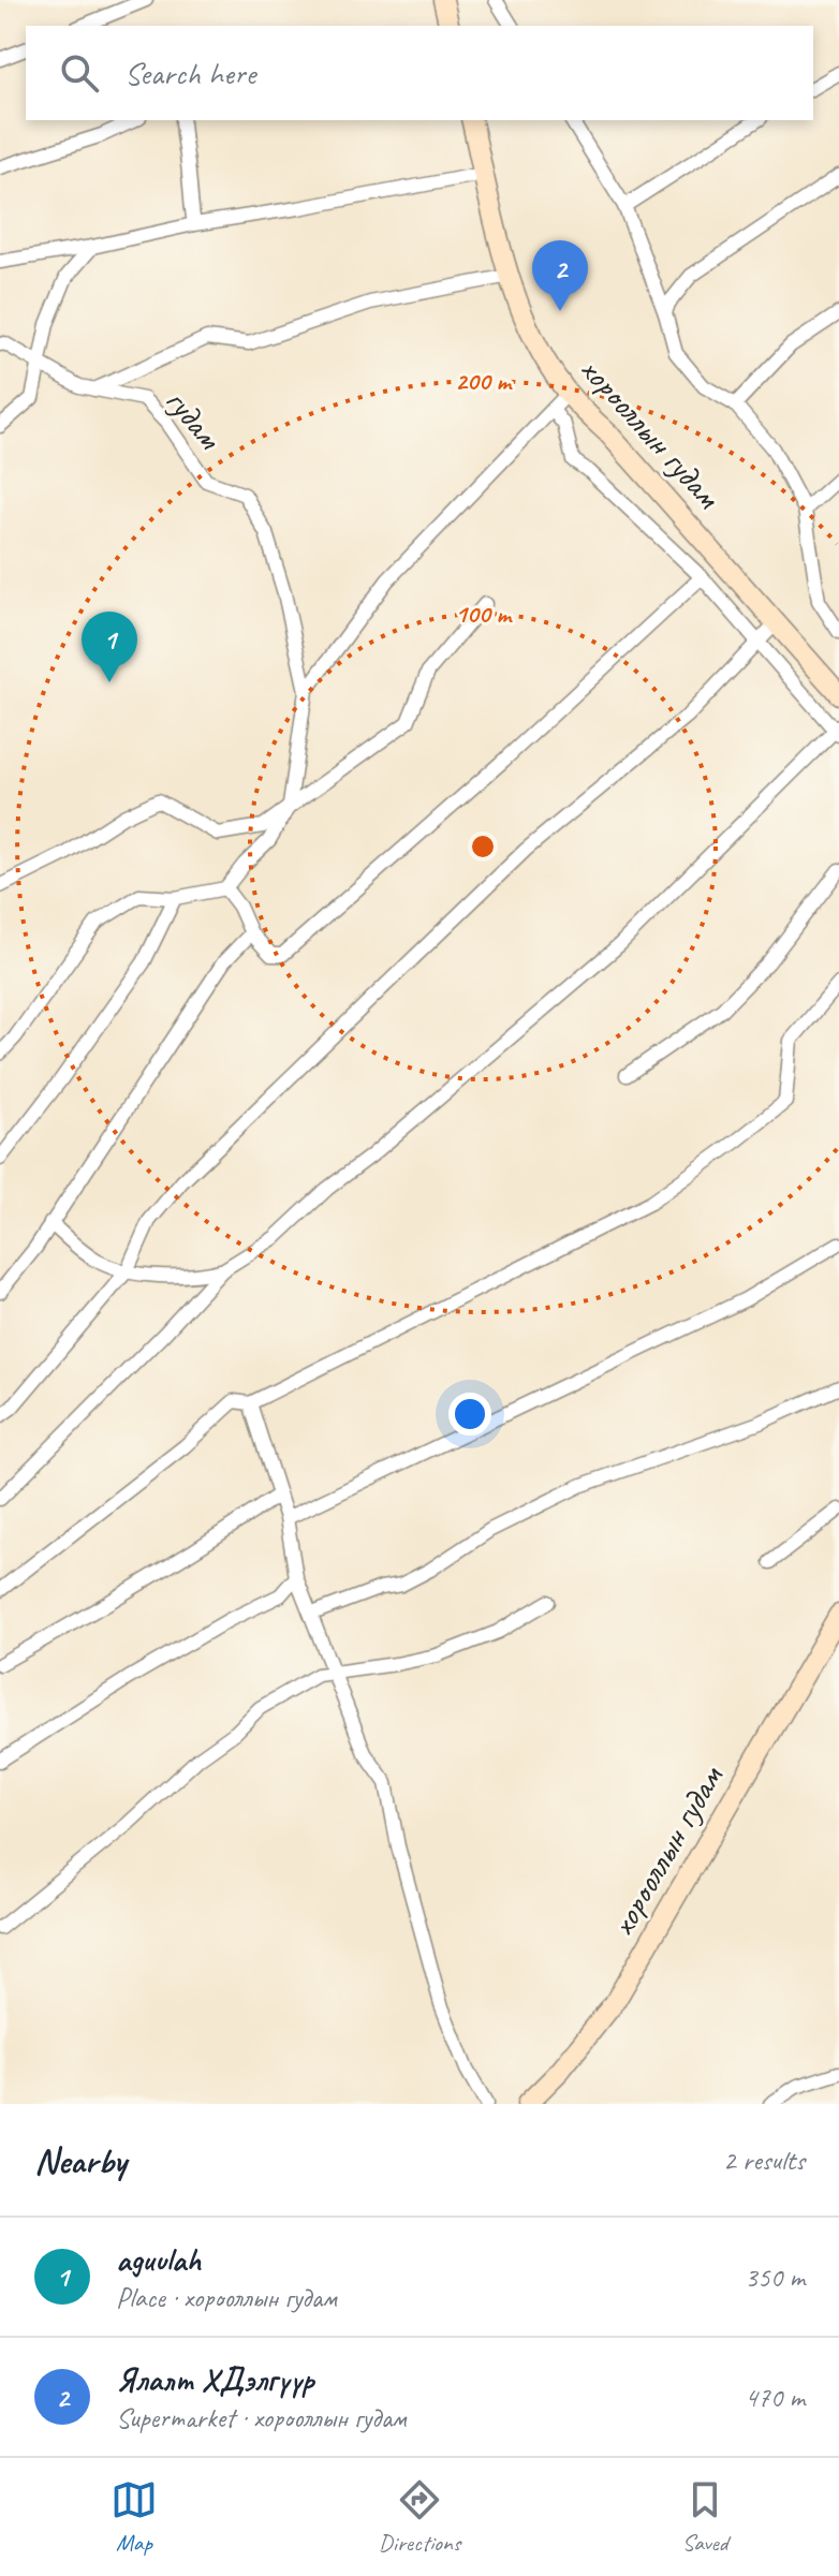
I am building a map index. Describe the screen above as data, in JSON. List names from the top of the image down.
{
  "streets": {
    "main road": ["хорооллын гудам"],
    "street": ["гудам"]
  },
  "page": {
    "search": "Search here",
    "pins": ["2", "1"],
    "heading": ["Nearby", "2 results"],
    "list": [
      {
        "mark": "1",
        "name": "aguulah",
        "note": "Place · хорооллын гудам",
        "value": "350 m"
      },
      {
        "mark": "2",
        "name": "Ялалт ХДэлгүүр",
        "note": "Supermarket · хорооллын гудам",
        "value": "470 m"
      }
    ],
    "nav": ["Map", "Directions", "Saved"]
  },
  "rings": ["200 m", "100 m"]
}
